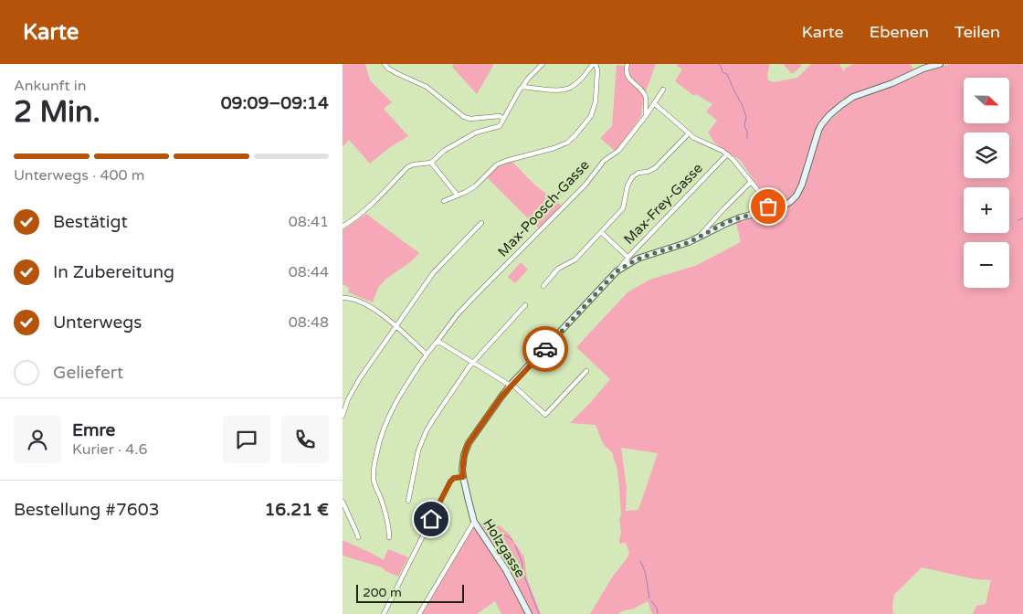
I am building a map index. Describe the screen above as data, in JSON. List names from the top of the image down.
{
  "streets": {
    "street": ["Max-Frey-Gasse", "Max-Poosch-Gasse", "Holzgasse"]
  },
  "crossings": [
    ["Max-Frey-Gasse", "Holzgasse"]
  ],
  "scale_bar": "200 m",
  "north": "right",
  "page": {
    "header": "Karte",
    "nav": ["Karte", "Ebenen", "Teilen"],
    "heading": ["2 Min.", "Ankunft in", "09:09–09:14"],
    "panel": [
      "Emre",
      "Kurier · 4.6",
      "Bestellung #7603",
      "16.21 €"
    ],
    "map_buttons": ["+", "−"],
    "bar": "Unterwegs · 400 m",
    "list": [
      ["Bestätigt", "08:41"],
      ["In Zubereitung", "08:44"],
      ["Unterwegs", "08:48"],
      "Geliefert"
    ],
    "scale": "200 m"
  }
}
